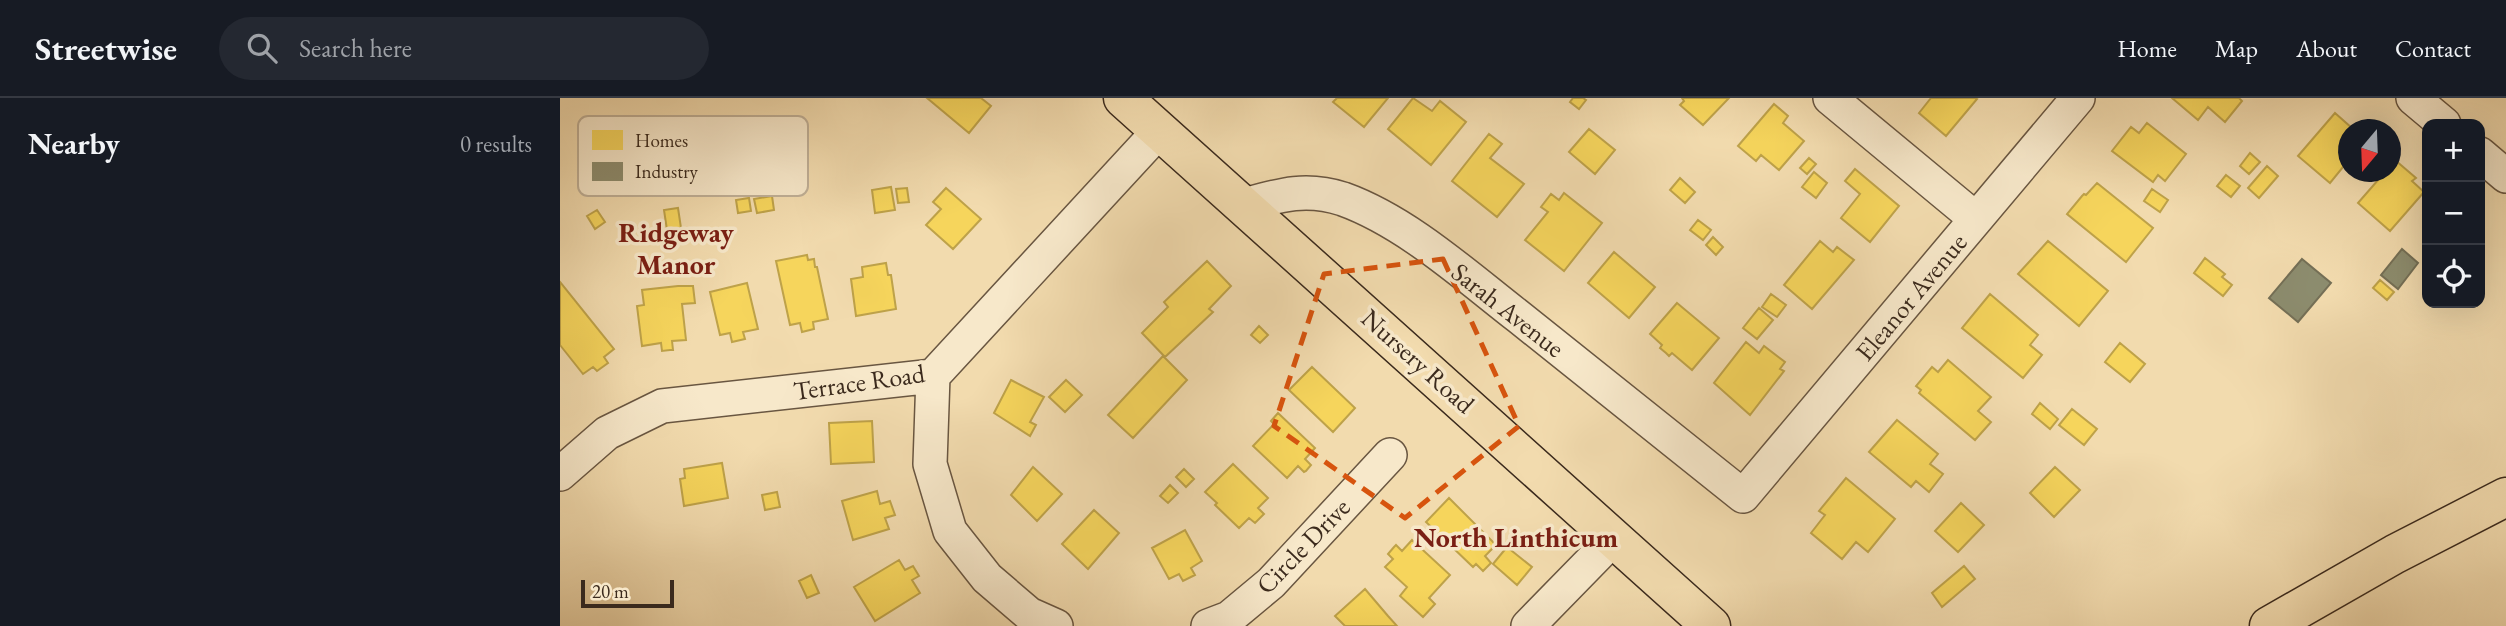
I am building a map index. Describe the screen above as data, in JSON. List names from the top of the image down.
{
  "streets": {
    "main road": ["Nursery Road"],
    "street": [
      "Eleanor Avenue",
      "Sarah Avenue",
      "Terrace Road",
      "Circle Drive"
    ]
  },
  "crossings": [
    ["Eleanor Avenue", "Sarah Avenue"],
    ["Sarah Avenue", "Nursery Road"],
    ["Nursery Road", "Terrace Road"]
  ],
  "districts": ["Ridgeway Manor", "North Linthicum"],
  "legend": ["Homes", "Industry"],
  "scale_bar": "20 m",
  "north": "bottom",
  "page": {
    "header": "Streetwise",
    "search": "Search here",
    "nav": [
      "Home",
      "Map",
      "About",
      "Contact"
    ],
    "heading": ["Nearby", "0 results"],
    "map_buttons": ["+", "−"],
    "scale": "20 m"
  }
}
